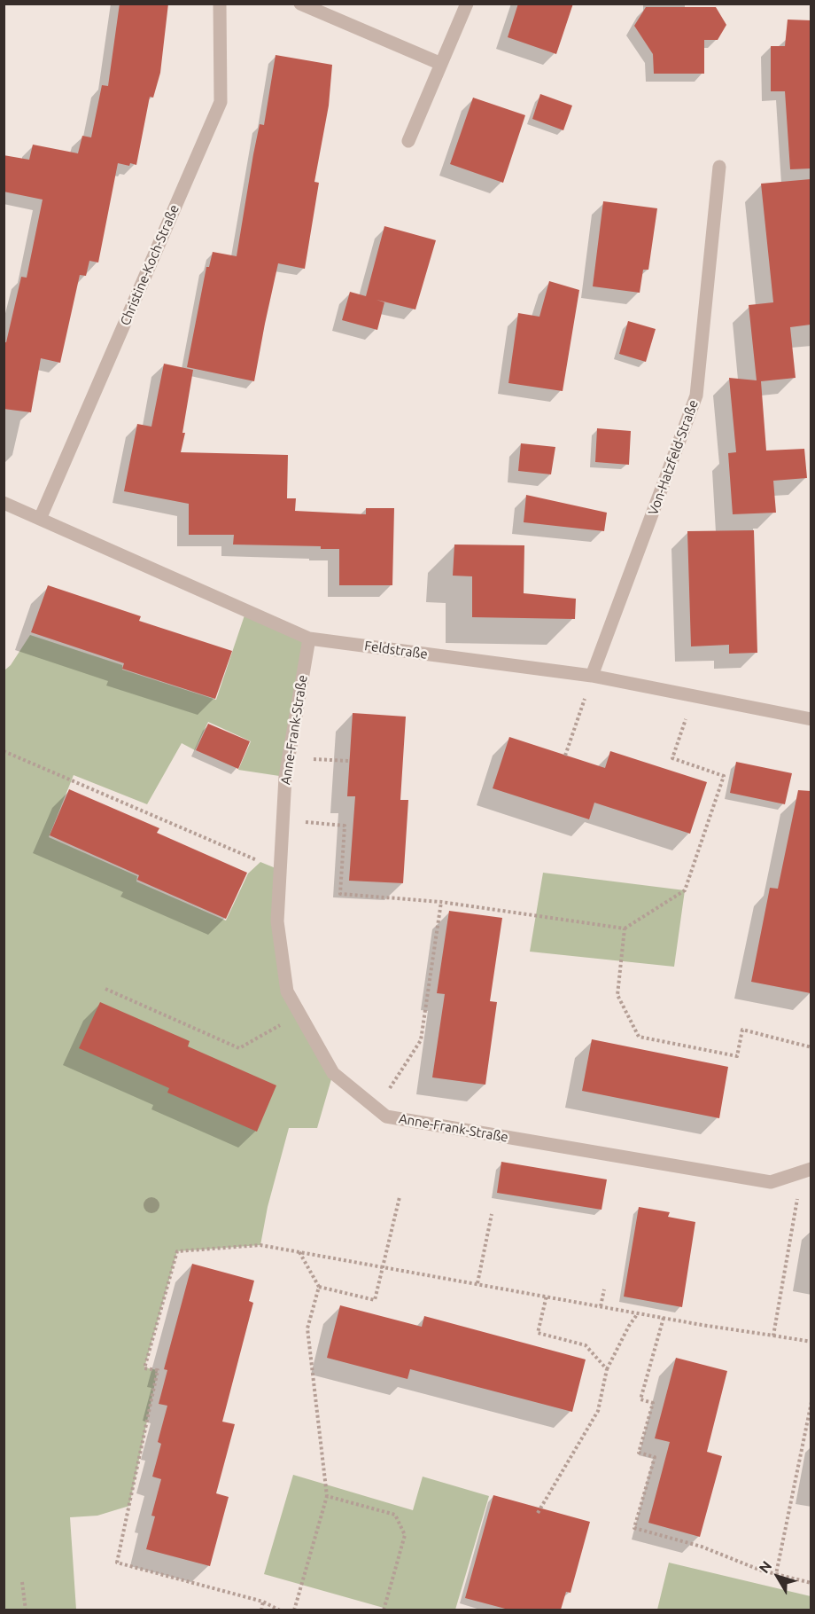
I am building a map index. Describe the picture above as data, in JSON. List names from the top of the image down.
{
  "streets": {
    "street": [
      "Christine-Koch-Straße",
      "Von-Hatzfeld-Straße",
      "Feldstraße",
      "Anne-Frank-Straße"
    ]
  },
  "crossings": [
    ["Christine-Koch-Straße", "Feldstraße"],
    ["Von-Hatzfeld-Straße", "Feldstraße"],
    ["Feldstraße", "Anne-Frank-Straße"]
  ],
  "north": "top left"
}
